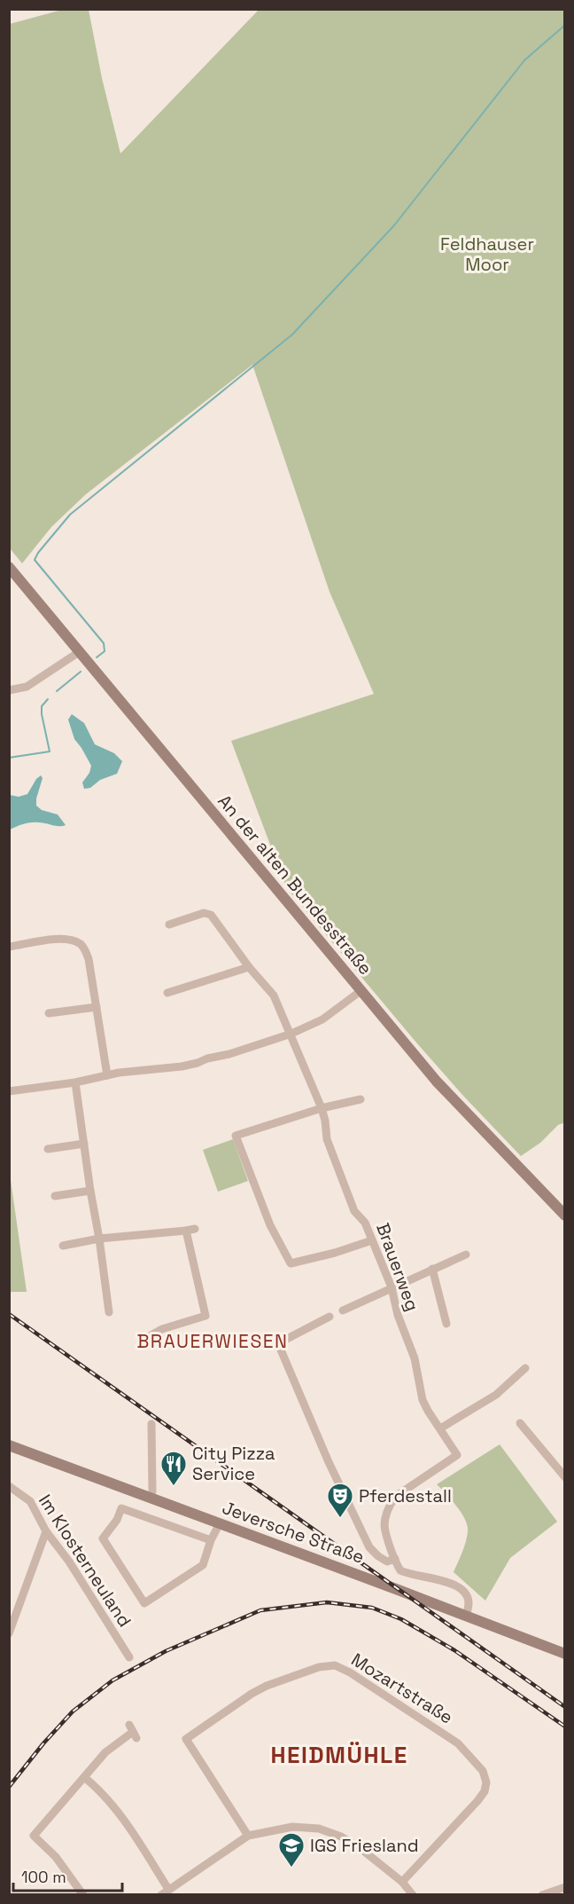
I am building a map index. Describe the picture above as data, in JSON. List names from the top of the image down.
{
  "streets": {
    "street": [
      "An der alten Bundesstraße",
      "Brauerweg",
      "Jeversche Straße",
      "Im Klosterneuland",
      "Mozartstraße"
    ]
  },
  "districts": ["BRAUERWIESEN", "HEIDMÜHLE"],
  "parks": ["Feldhauser Moor"],
  "places": {
    "restaurant": ["City Pizza Service"],
    "theatre": ["Pferdestall"],
    "school or university": ["IGS Friesland"]
  },
  "scale_bar": "100 m"
}
